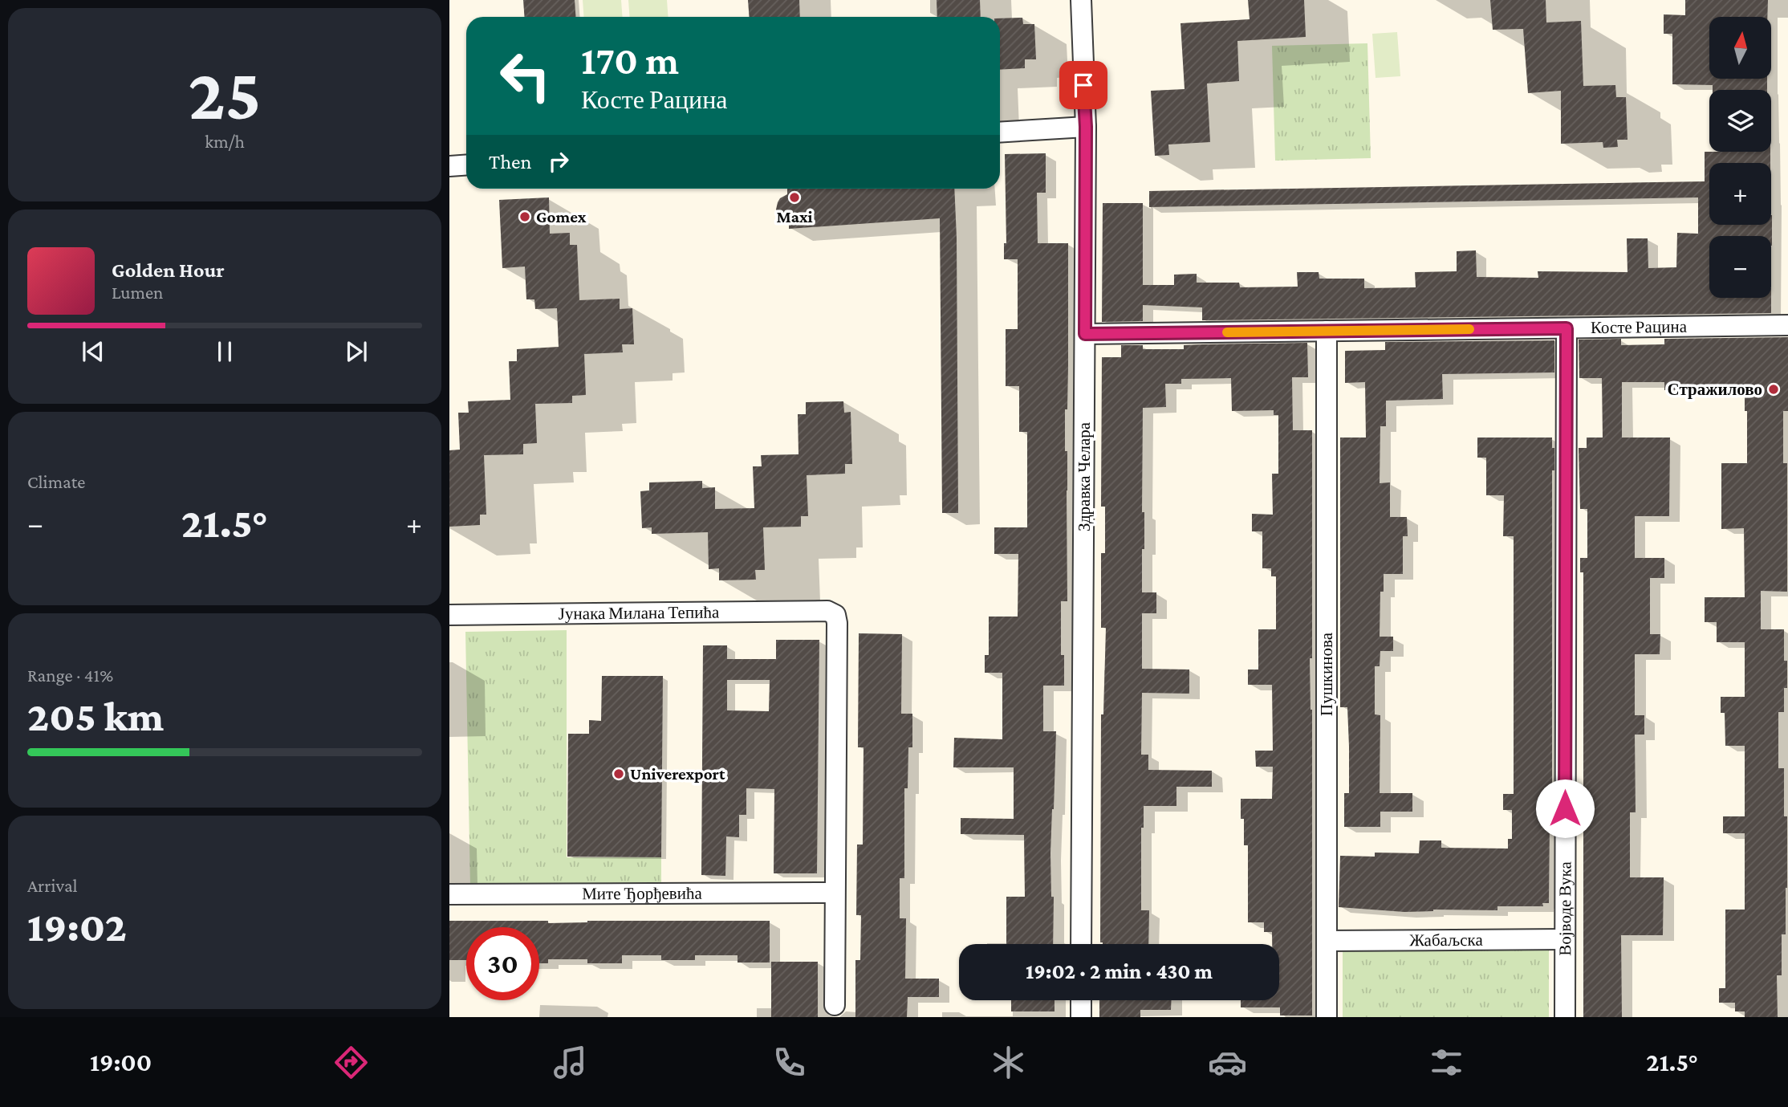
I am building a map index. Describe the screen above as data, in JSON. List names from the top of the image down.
{
  "streets": {
    "street": [
      "Косте Рацина",
      "Здравка Челара",
      "Јунака Милана Тепића",
      "Пушкинова",
      "Мите Ђорђевића",
      "Војводе Вука",
      "Жабаљска"
    ]
  },
  "crossings": [
    ["Косте Рацина", "Здравка Челара"],
    ["Косте Рацина", "Пушкинова"],
    ["Косте Рацина", "Војводе Вука"],
    ["Јунака Милана Тепића", "Мите Ђорђевића"],
    ["Пушкинова", "Жабаљска"],
    ["Војводе Вука", "Жабаљска"]
  ],
  "places": [
    "Maxi",
    "Gomex",
    "Стражилово",
    "Univerexport"
  ],
  "north": "top",
  "page": {
    "tile": [
      ["25", "km/h"],
      "Climate",
      ["Range · 41%", "205 km"],
      ["Arrival", "19:02"]
    ],
    "map_buttons": ["+", "−"],
    "turn": ["170 m", "Косте Рацина"],
    "then": "Then",
    "song": ["Golden Hour", "Lumen"],
    "heat": ["−", "21.5°", "+"],
    "limit": "30",
    "trip": "19:02 · 2 min · 430 m",
    "tabs": ["19:00", "21.5°"]
  }
}
